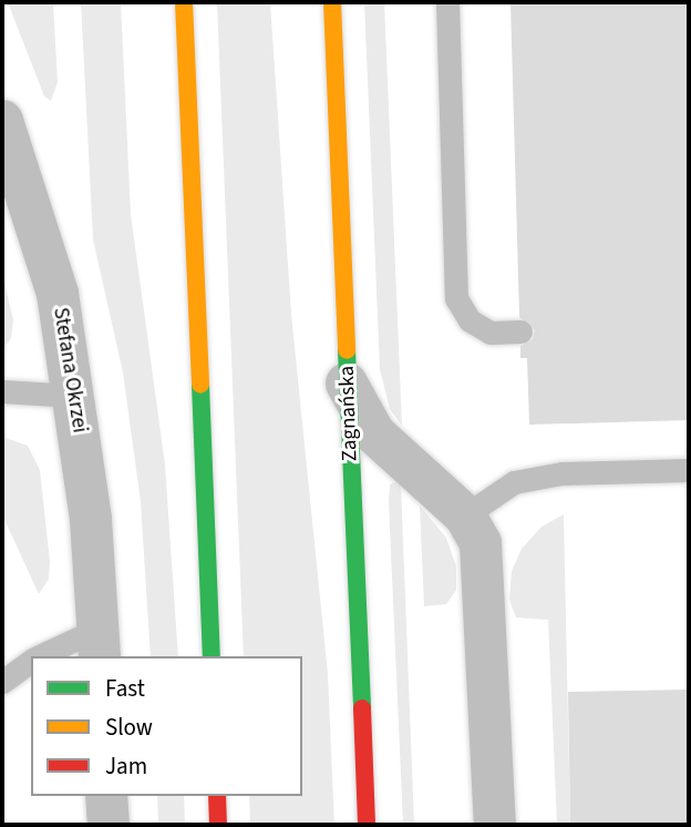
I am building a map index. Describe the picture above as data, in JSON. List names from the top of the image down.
{
  "streets": {
    "main road": ["Zagnańska"],
    "street": ["Stefana Okrzei"]
  },
  "legend": ["Fast", "Slow", "Jam"]
}
